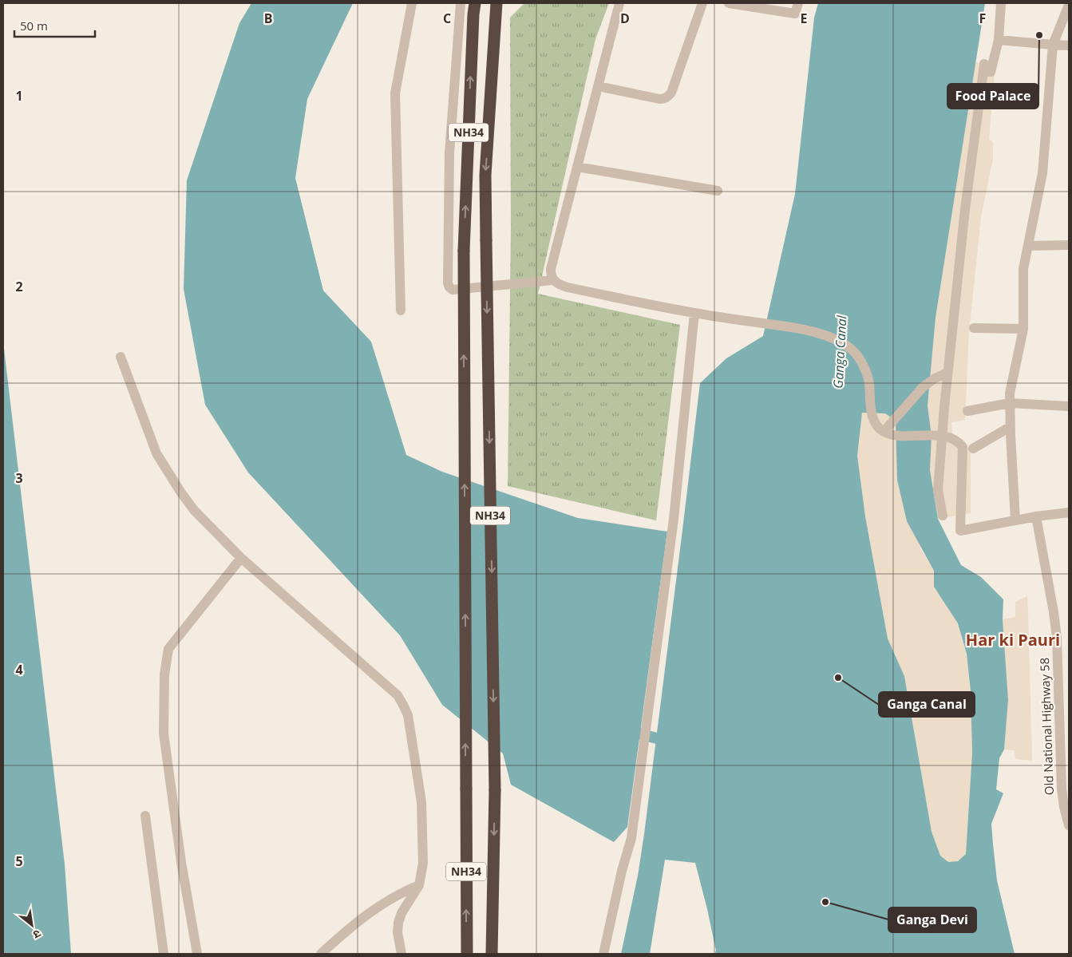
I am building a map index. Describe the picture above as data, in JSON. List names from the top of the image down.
{
  "streets": {
    "highway": ["NH34"],
    "street": ["Old National Highway 58"]
  },
  "districts": ["Har ki Pauri"],
  "water": ["Ganga Canal"],
  "places": ["Food Palace", "Ganga Canal", "Ganga Devi"],
  "scale_bar": "50 m",
  "north": "bottom right",
  "grid": {
    "columns": [
      "B",
      "C",
      "D",
      "E",
      "F"
    ],
    "rows": [
      "1",
      "2",
      "3",
      "4",
      "5"
    ]
  }
}
